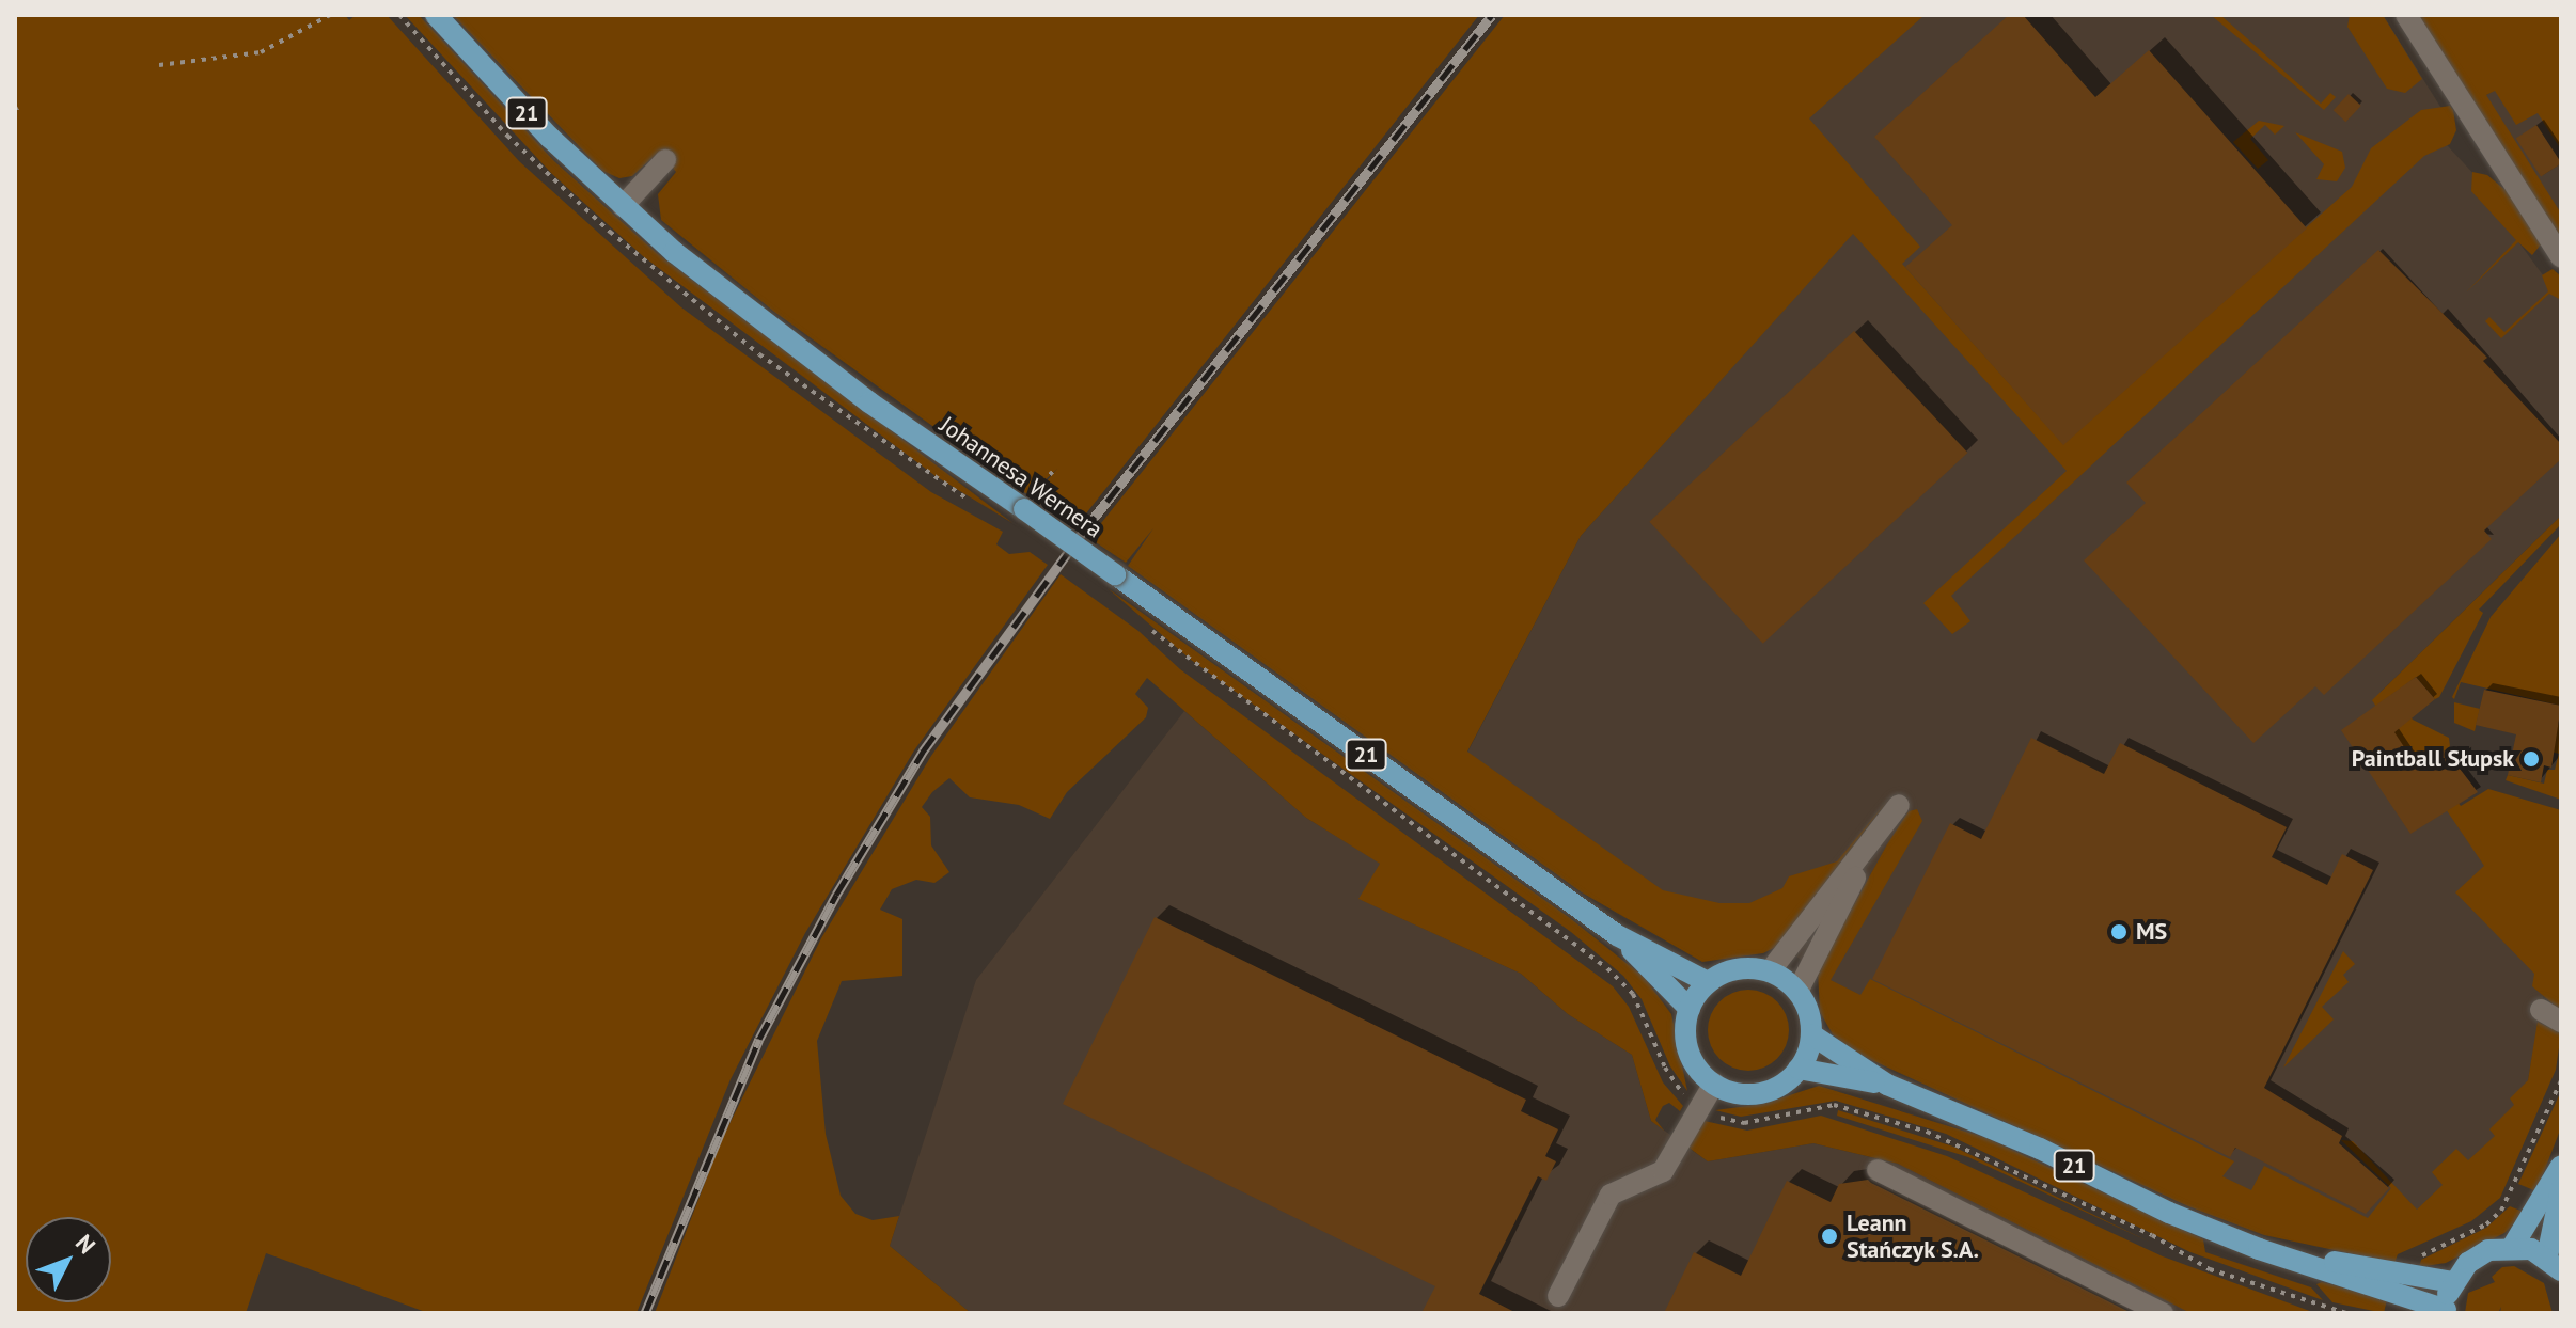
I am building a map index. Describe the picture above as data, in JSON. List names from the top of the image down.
{
  "streets": {
    "main road": ["21", "Johannesa Wernera"]
  },
  "crossings": [
    ["21", "Johannesa Wernera"]
  ],
  "places": ["Paintball Słupsk", "MS", "Leann Stańczyk S.A."],
  "north": "top right"
}
